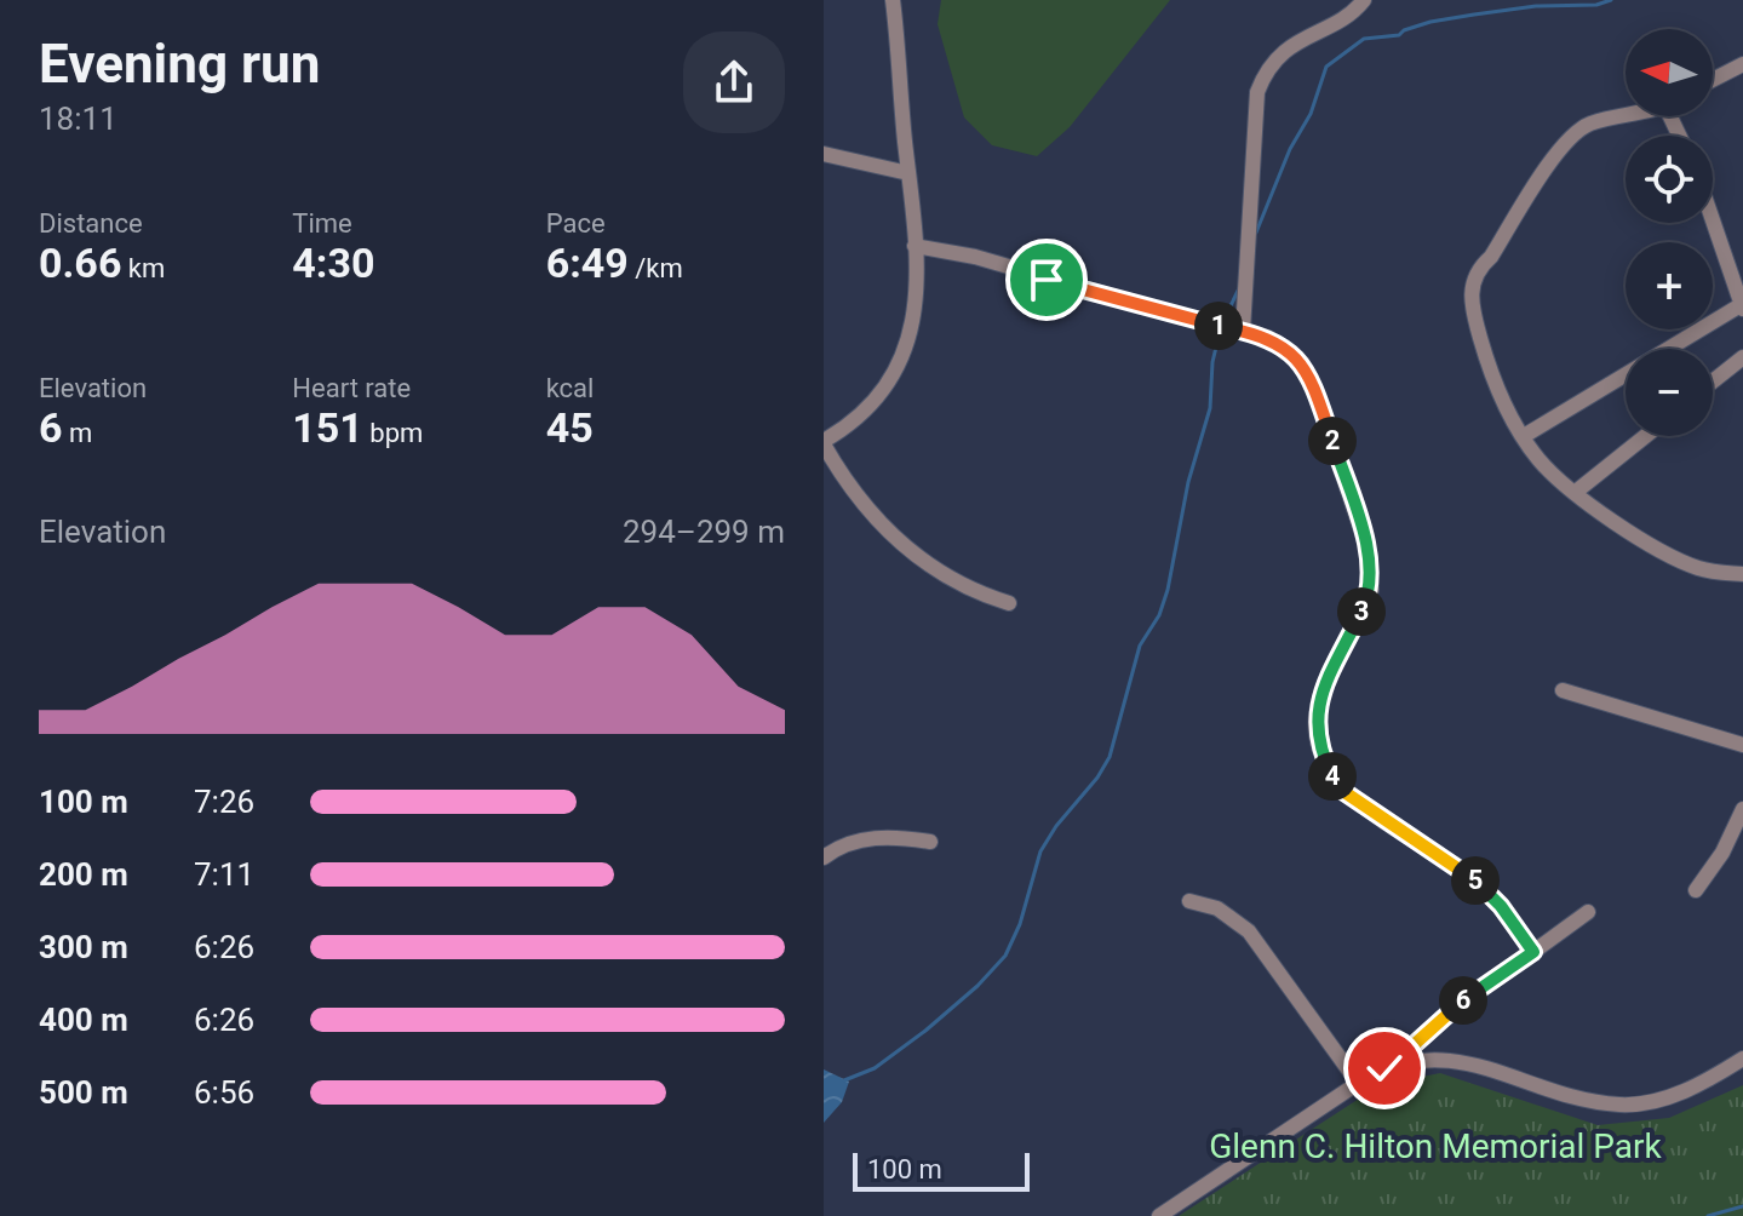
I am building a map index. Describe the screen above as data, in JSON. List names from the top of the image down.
{
  "parks": ["Glenn C. Hilton Memorial Park"],
  "scale_bar": "100 m",
  "north": "left",
  "page": {
    "heading": ["Evening run", "18:11"],
    "map_buttons": ["+", "−"],
    "stats": [
      ["Distance", "0.66 km"],
      ["Time", "4:30"],
      ["Pace", "6:49 /km"],
      ["Elevation", "6 m"],
      ["Heart rate", "151 bpm"],
      ["kcal", "45"]
    ],
    "pins": [
      "1",
      "2",
      "3",
      "4",
      "5",
      "6"
    ],
    "chart": ["Elevation", "294–299 m"],
    "list": [
      {
        "name": "100 m",
        "note": "7:26"
      },
      {
        "name": "200 m",
        "note": "7:11"
      },
      {
        "name": "300 m",
        "note": "6:26"
      },
      {
        "name": "400 m",
        "note": "6:26"
      },
      {
        "name": "500 m",
        "note": "6:56"
      }
    ],
    "scale": "100 m"
  }
}
